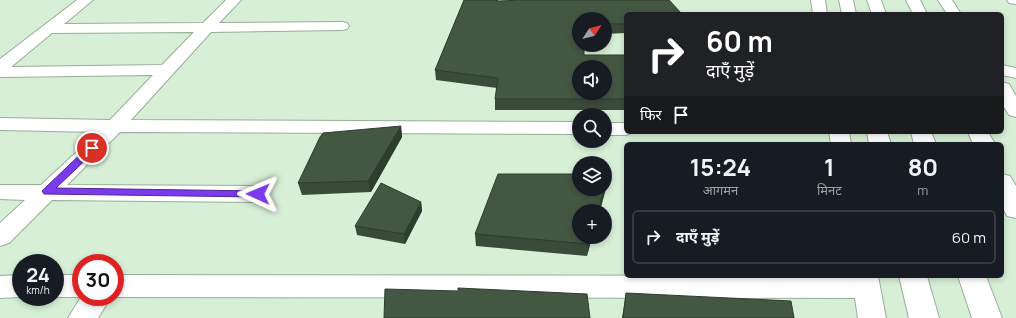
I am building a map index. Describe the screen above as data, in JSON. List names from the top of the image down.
{
  "north": "top right",
  "page": {
    "map_buttons": "+",
    "turn": ["60 m", "दाएँ मुड़ें"],
    "then": "फिर",
    "eta": [
      "15:24",
      "आगमन",
      "1",
      "मिनट",
      "80",
      "m"
    ],
    "list": [
      {
        "name": "दाएँ मुड़ें",
        "value": "60 m"
      }
    ],
    "speed": "24 km/h",
    "limit": "30"
  }
}
